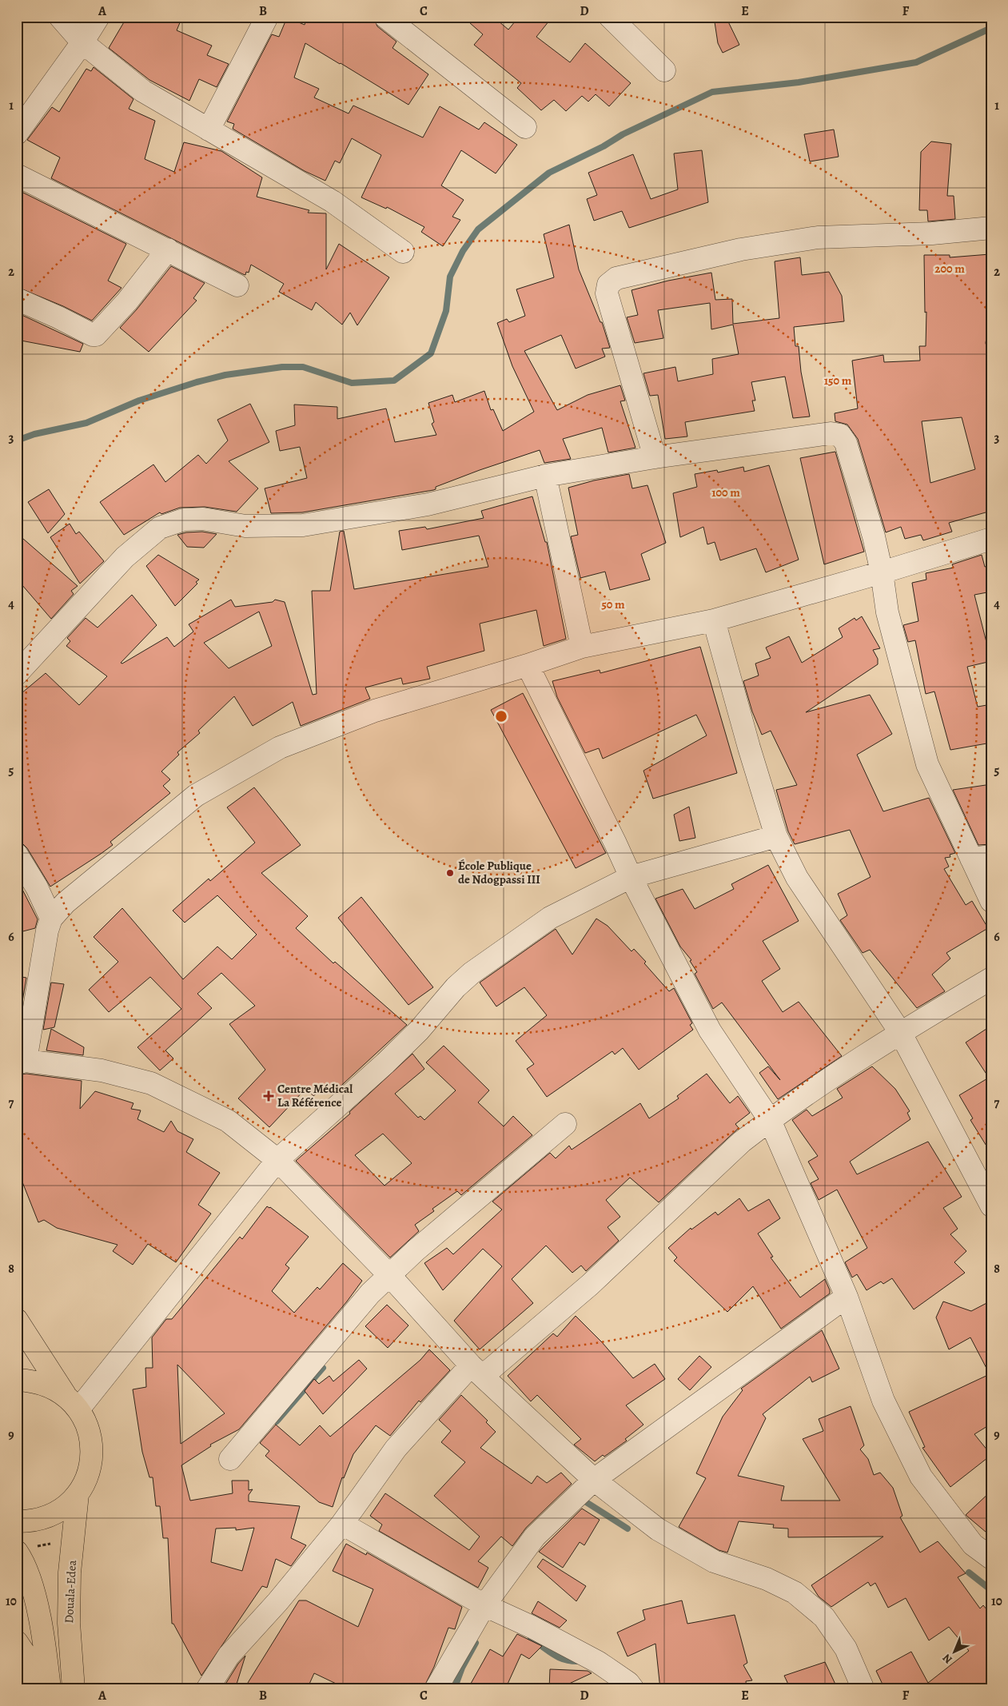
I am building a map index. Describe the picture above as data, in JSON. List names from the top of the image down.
{
  "streets": {
    "highway": ["Douala-Edea"]
  },
  "places": {
    "other": ["École Publique de Ndogpassi III"],
    "health": ["Centre Médical La Référence"]
  },
  "north": "bottom left",
  "grid": {
    "columns": [
      "A",
      "B",
      "C",
      "D",
      "E",
      "F"
    ],
    "rows": [
      "1",
      "2",
      "3",
      "4",
      "5",
      "6",
      "7",
      "8",
      "9",
      "10"
    ]
  },
  "rings": [
    "200 m",
    "150 m",
    "100 m",
    "50 m"
  ]
}
